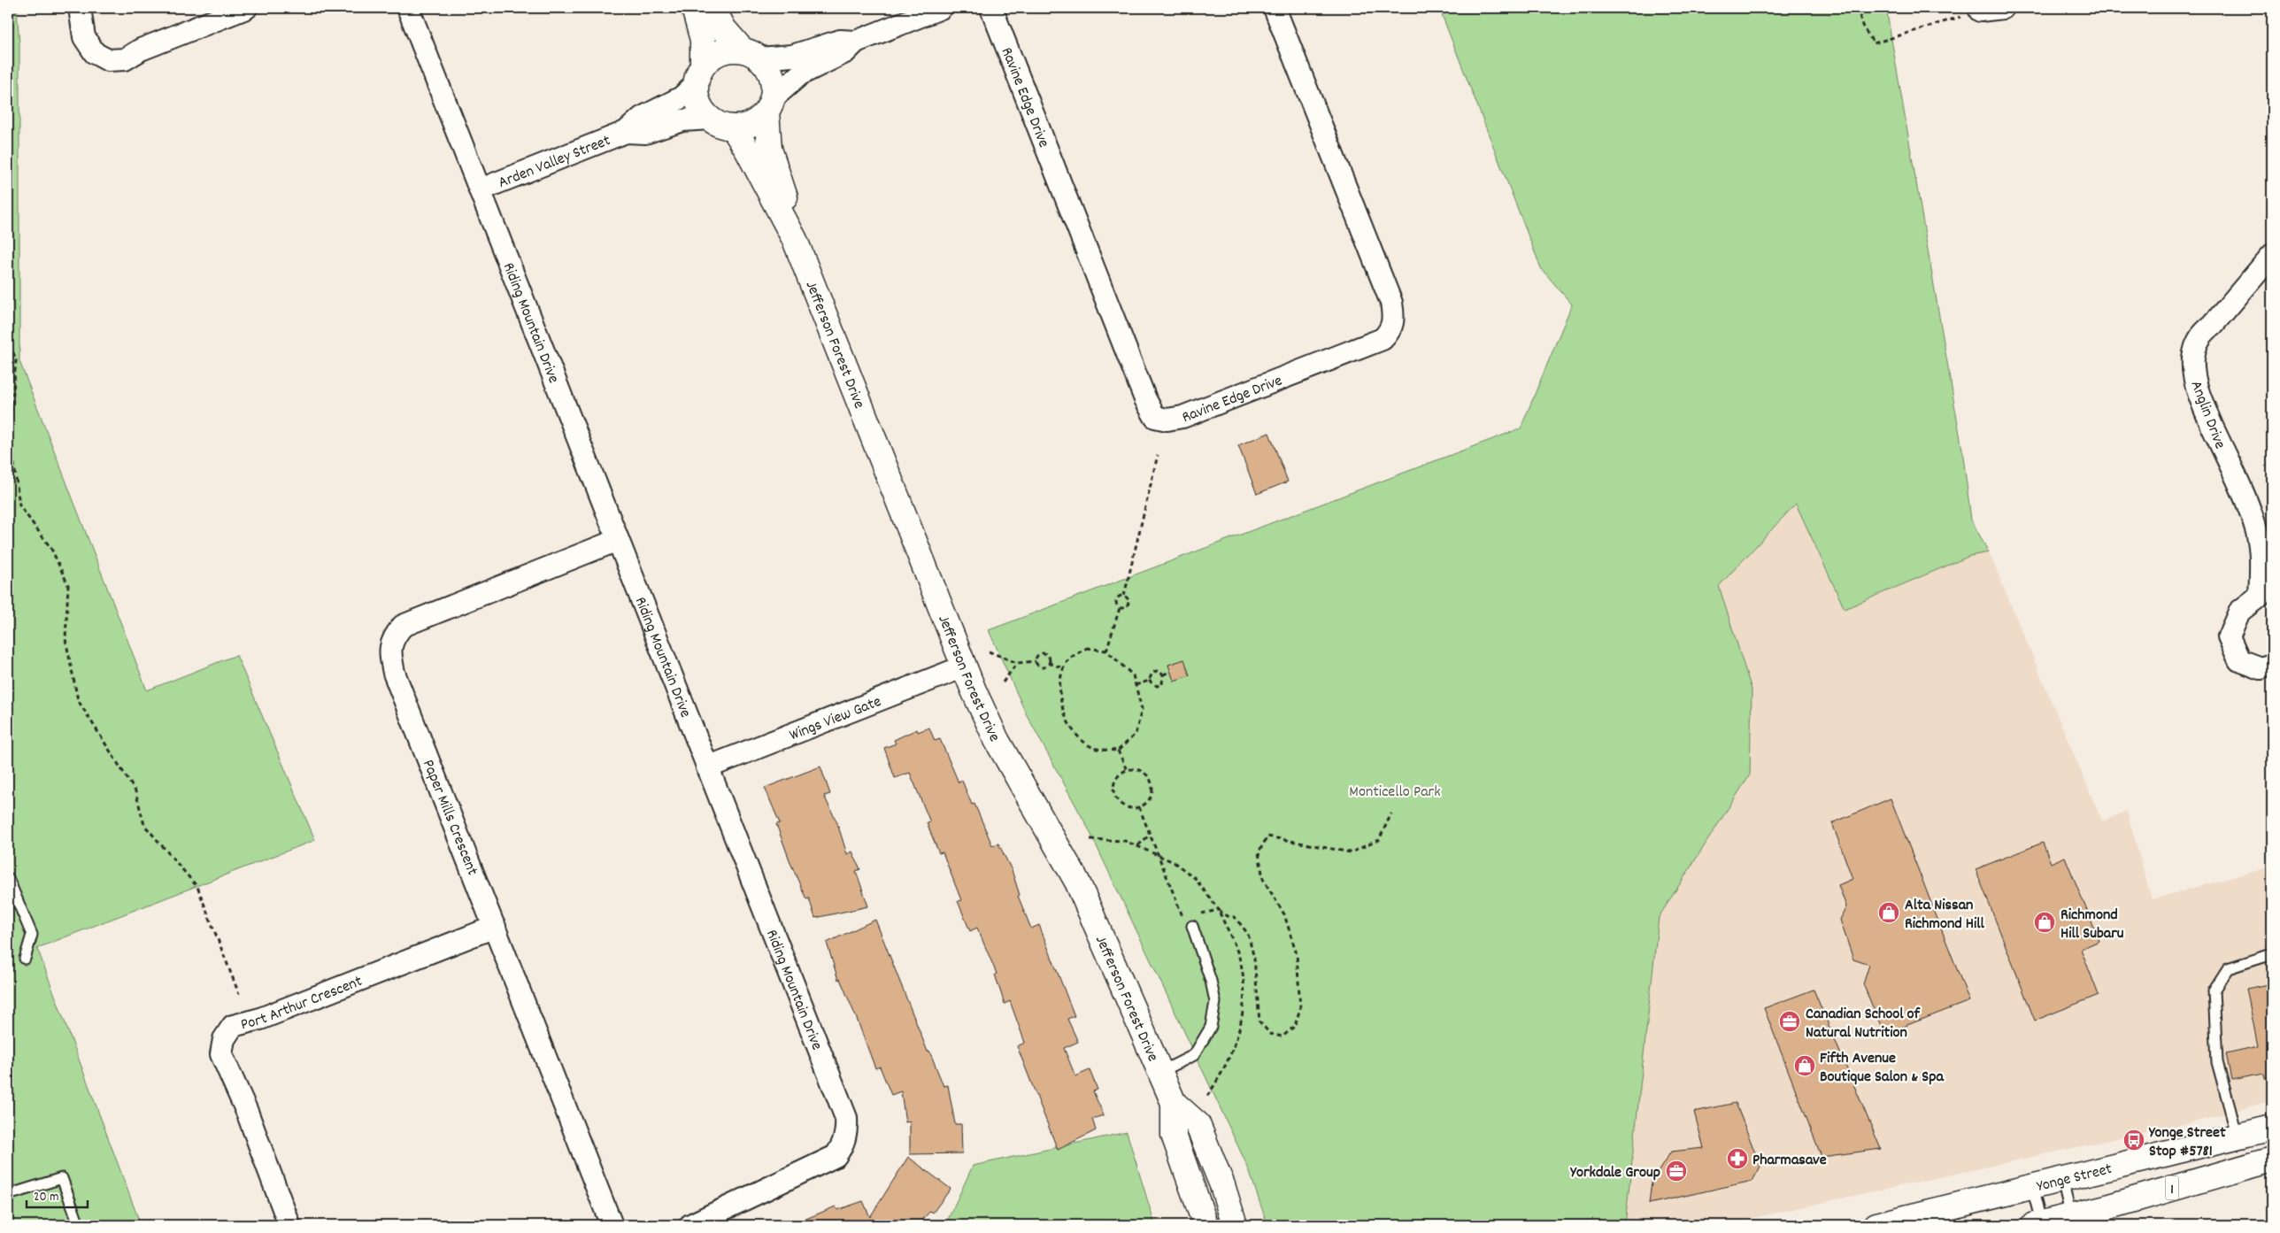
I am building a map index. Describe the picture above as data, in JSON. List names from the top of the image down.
{
  "streets": {
    "street": [
      "Ravine Edge Drive",
      "Arden Valley Street",
      "Riding Mountain Drive",
      "Jefferson Forest Drive",
      "Anglin Drive",
      "Wings View Gate",
      "Paper Mills Crescent",
      "Port Arthur Crescent",
      "Yonge Street",
      "1"
    ]
  },
  "crossings": [
    ["Arden Valley Street", "Riding Mountain Drive"],
    ["Arden Valley Street", "Jefferson Forest Drive"],
    ["Riding Mountain Drive", "Wings View Gate"],
    ["Riding Mountain Drive", "Paper Mills Crescent"],
    ["Jefferson Forest Drive", "Wings View Gate"],
    ["Paper Mills Crescent", "Port Arthur Crescent"]
  ],
  "parks": ["Monticello Park"],
  "places": {
    "shop": ["Alta Nissan Richmond Hill", "Richmond Hill Subaru", "Fifth Avenue Boutique Salon & Spa"],
    "office": ["Canadian School of Natural Nutrition", "Yorkdale Group"],
    "bus stop": ["Yonge Street Stop #5781"],
    "pharmacy": ["Pharmasave"]
  },
  "scale_bar": "20 m"
}
